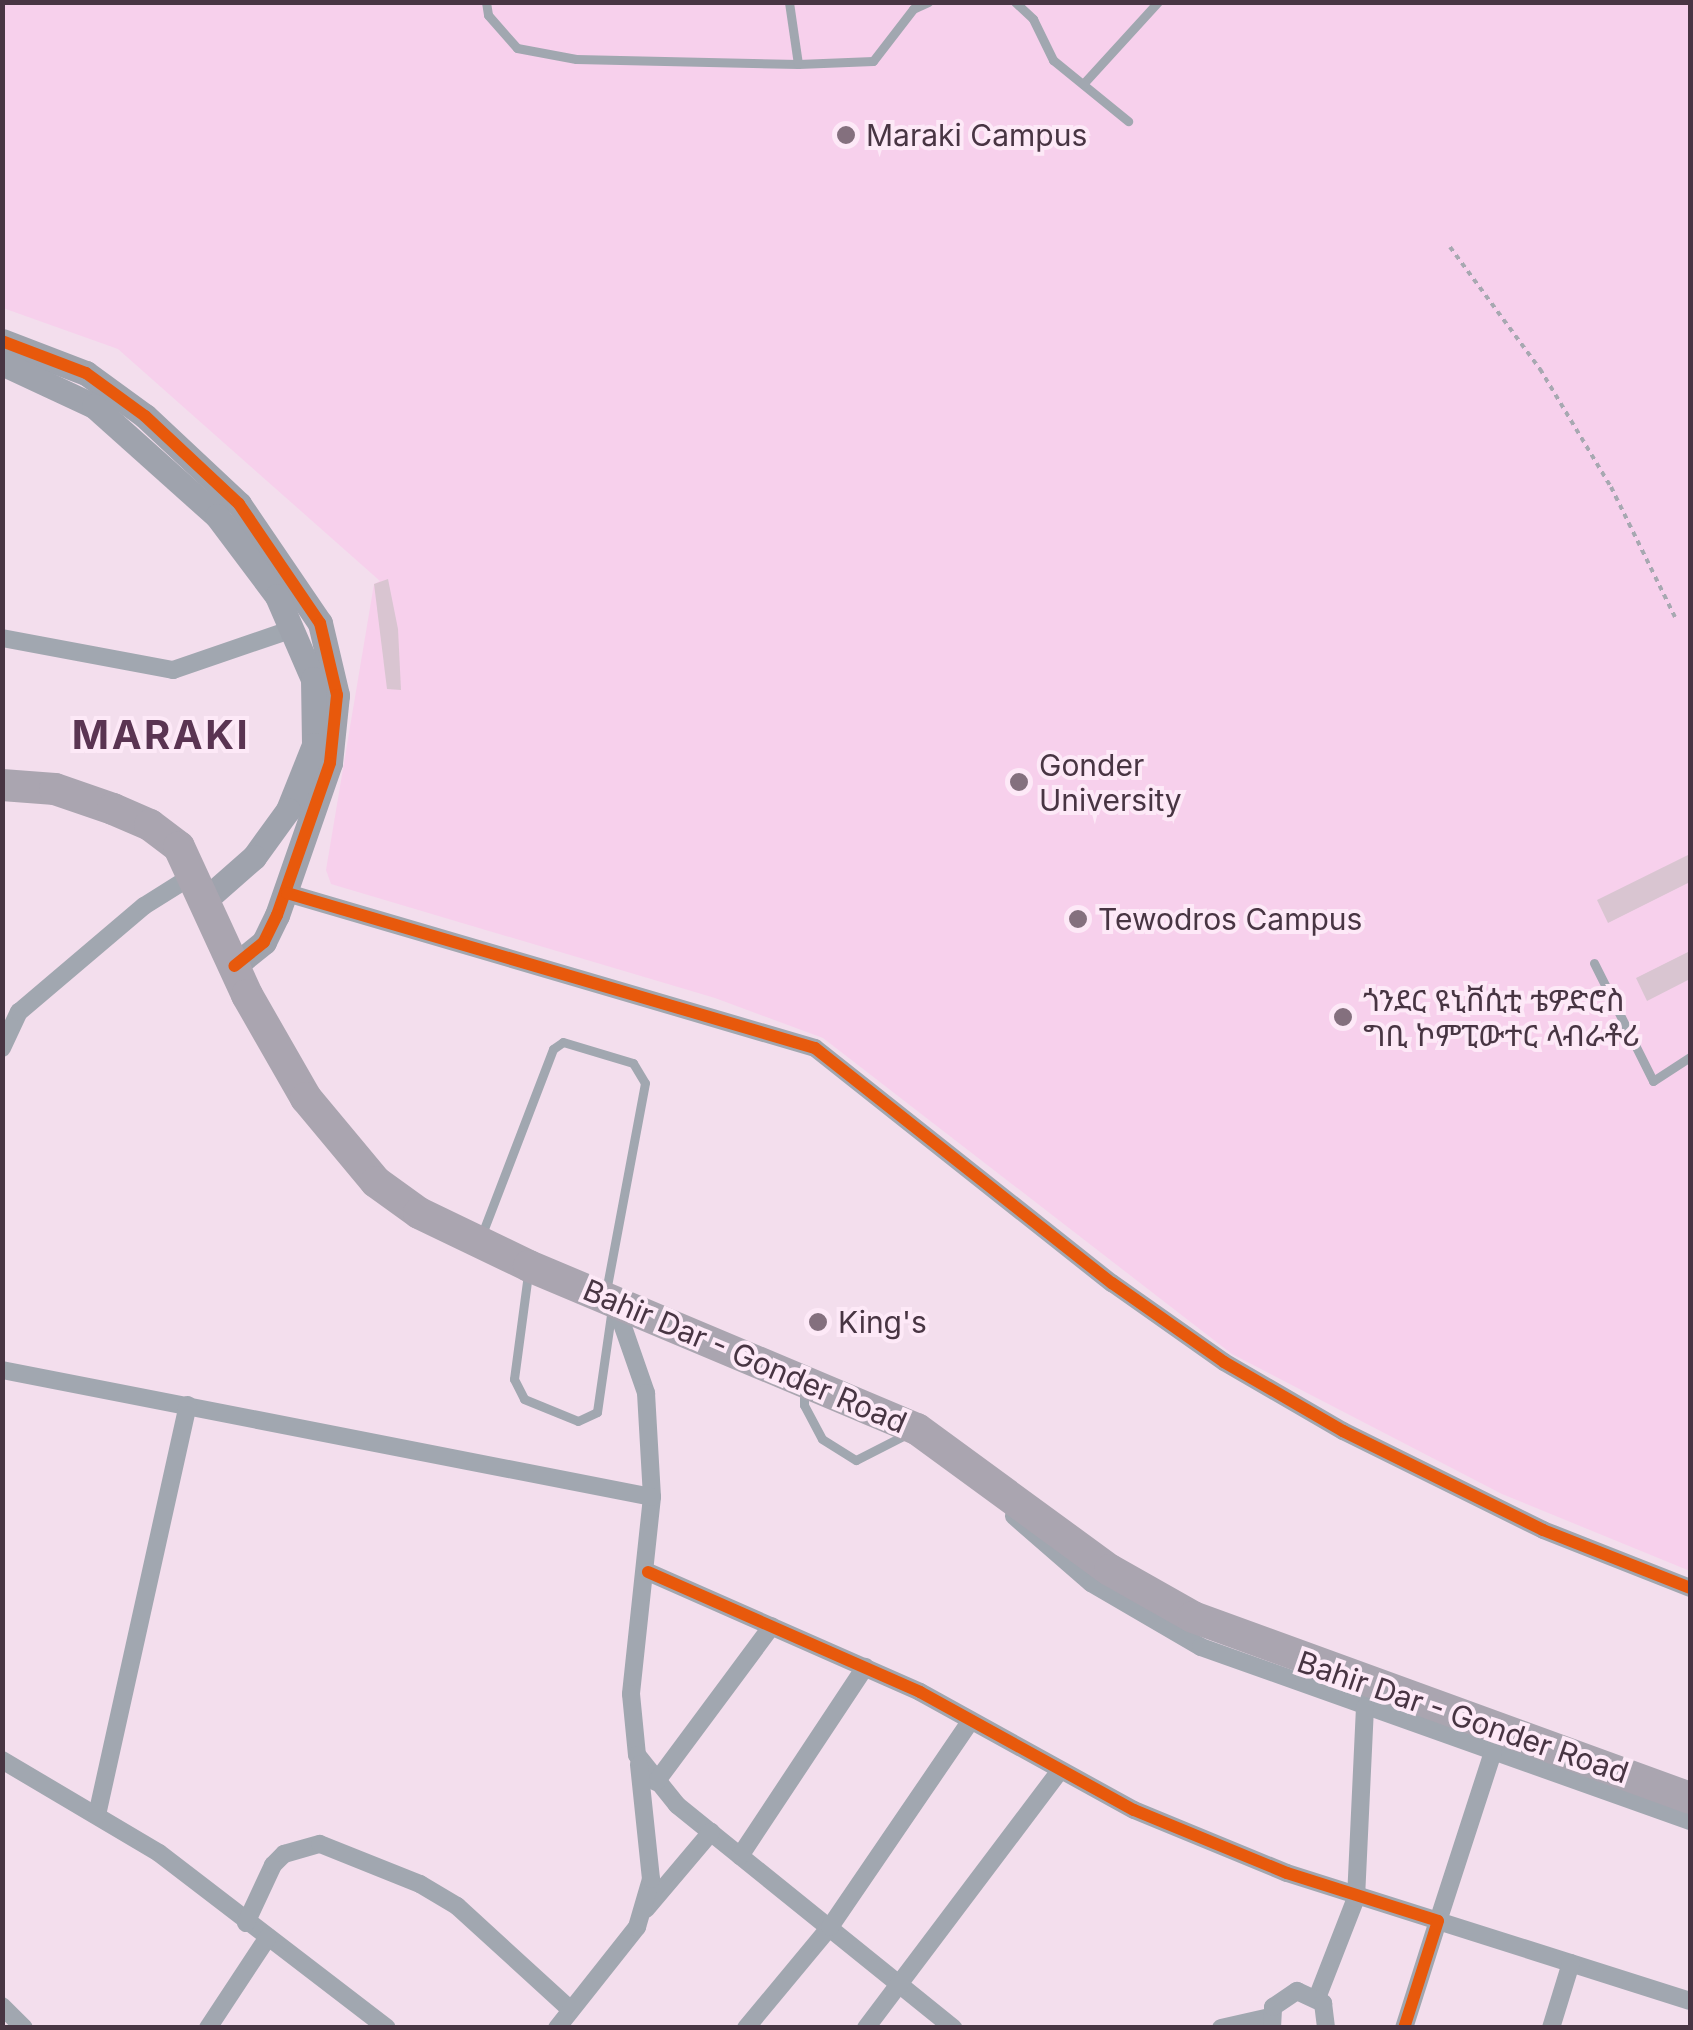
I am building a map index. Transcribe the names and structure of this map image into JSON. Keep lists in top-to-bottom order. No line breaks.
{"streets":{"highway":["Bahir Dar - Gonder Road"]},"districts":["MARAKI"],"places":["Maraki Campus","Gonder University","Tewodros Campus","ጎንደር ዩኒቨሲቲ ቴዎድሮስ ግቢ ኮምፒውተር ላብራቶሪ","King's"]}
